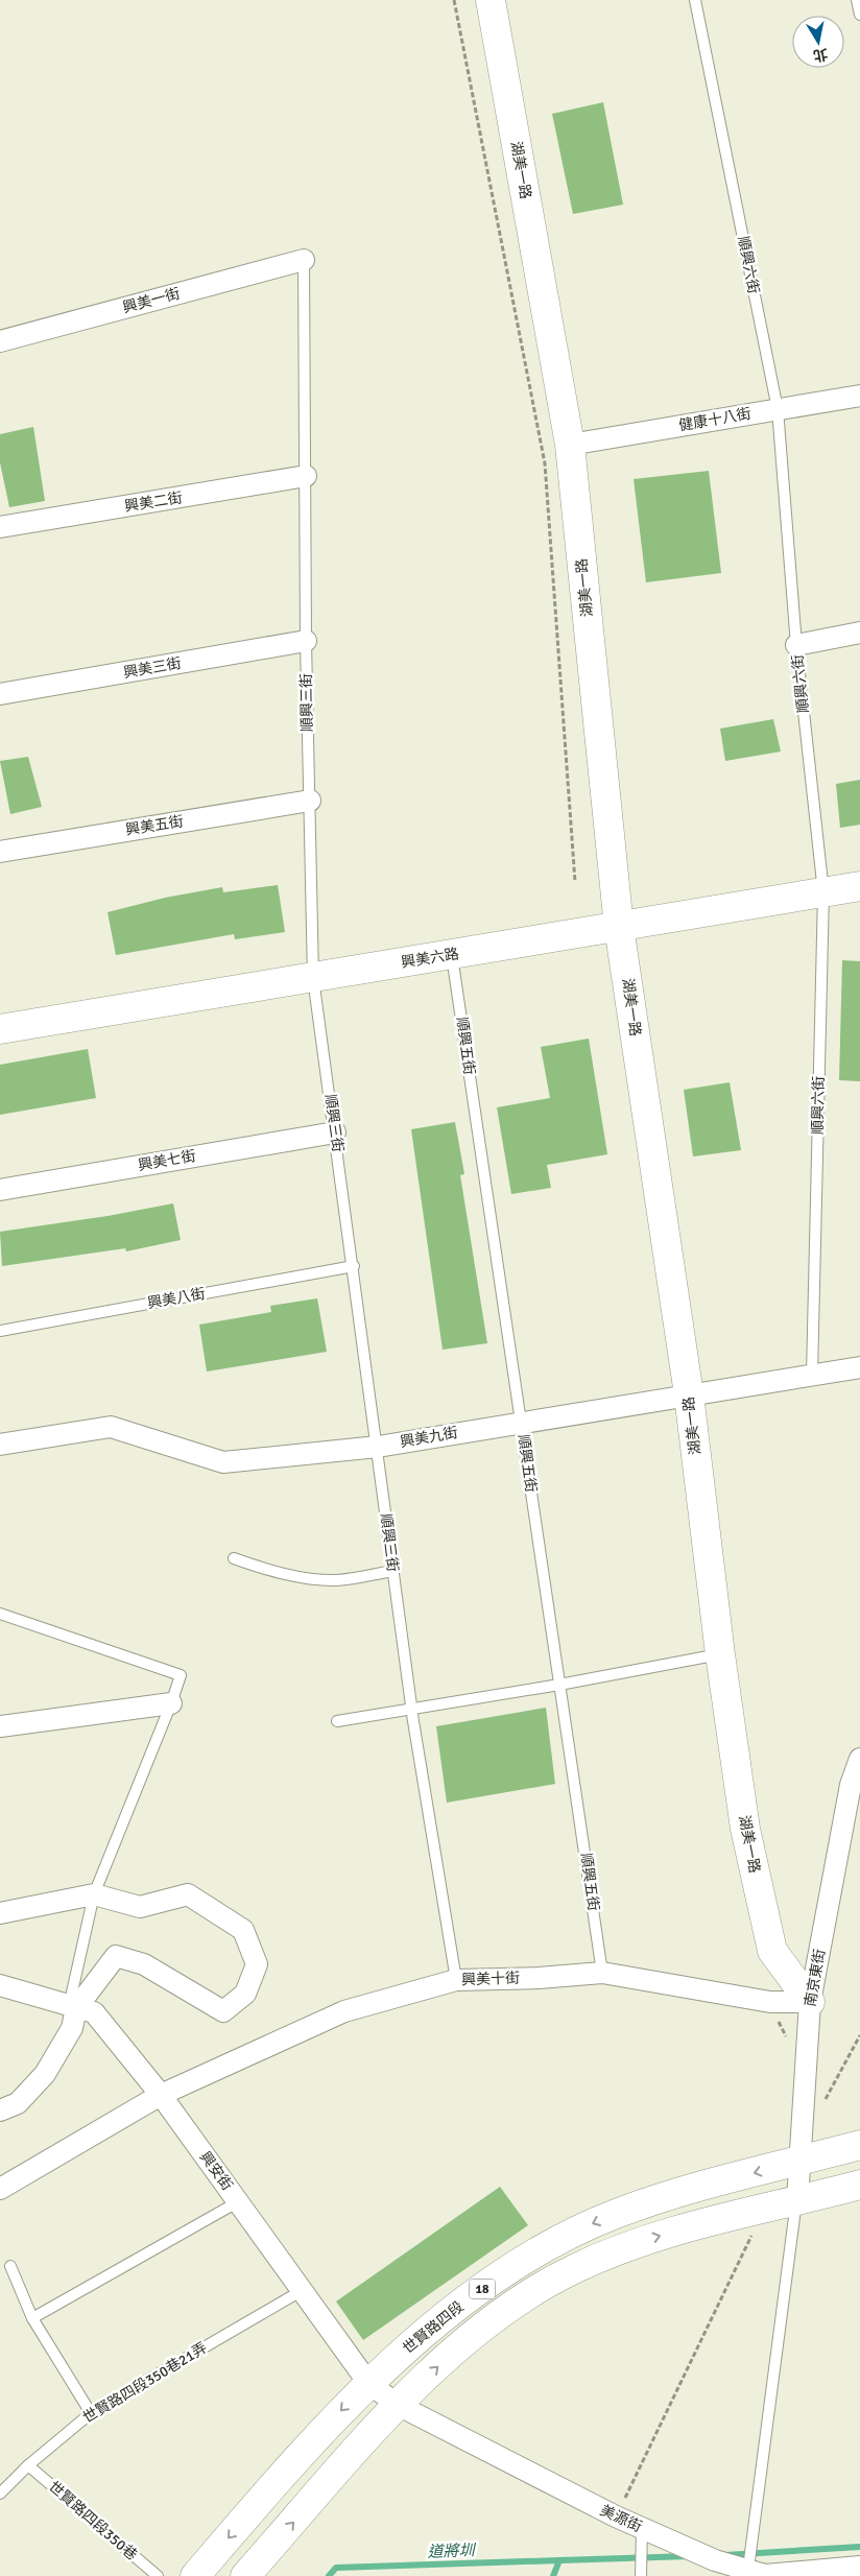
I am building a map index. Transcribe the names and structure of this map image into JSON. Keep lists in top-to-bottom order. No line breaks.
{"streets":{"street":["湖美一路","興美一街","健康十八街","興美二街","興美三街","興美五街","興美六路","興美七街","興美九街","南京東街","興美十街","興安街","18","世賢路四段","美源街"],"lane":["順興六街","順興三街","順興五街","興美八街","世賢路四段350巷21弄","世賢路四段350巷"]},"crossings":[["湖美一路","健康十八街"],["湖美一路","興美六路"],["湖美一路","興美九街"],["湖美一路","南京東街"],["湖美一路","興美十街"],["順興六街","健康十八街"],["順興六街","興美六路"],["順興六街","興美九街"],["興美一街","順興三街"],["興美二街","順興三街"],["興美三街","順興三街"],["順興三街","興美五街"],["順興三街","興美六路"],["順興三街","興美七街"],["順興三街","興美八街"],["順興三街","興美九街"],["順興三街","興美十街"],["興美六路","順興五街"],["順興五街","興美九街"],["順興五街","興美十街"],["南京東街","興美十街"],["南京東街","世賢路四段"],["興美十街","興安街"],["興安街","世賢路四段"],["興安街","世賢路四段350巷21弄"],["興安街","美源街"],["世賢路四段","美源街"],["世賢路四段350巷21弄","世賢路四段350巷"]],"water":["道將圳"],"north":"bottom"}
